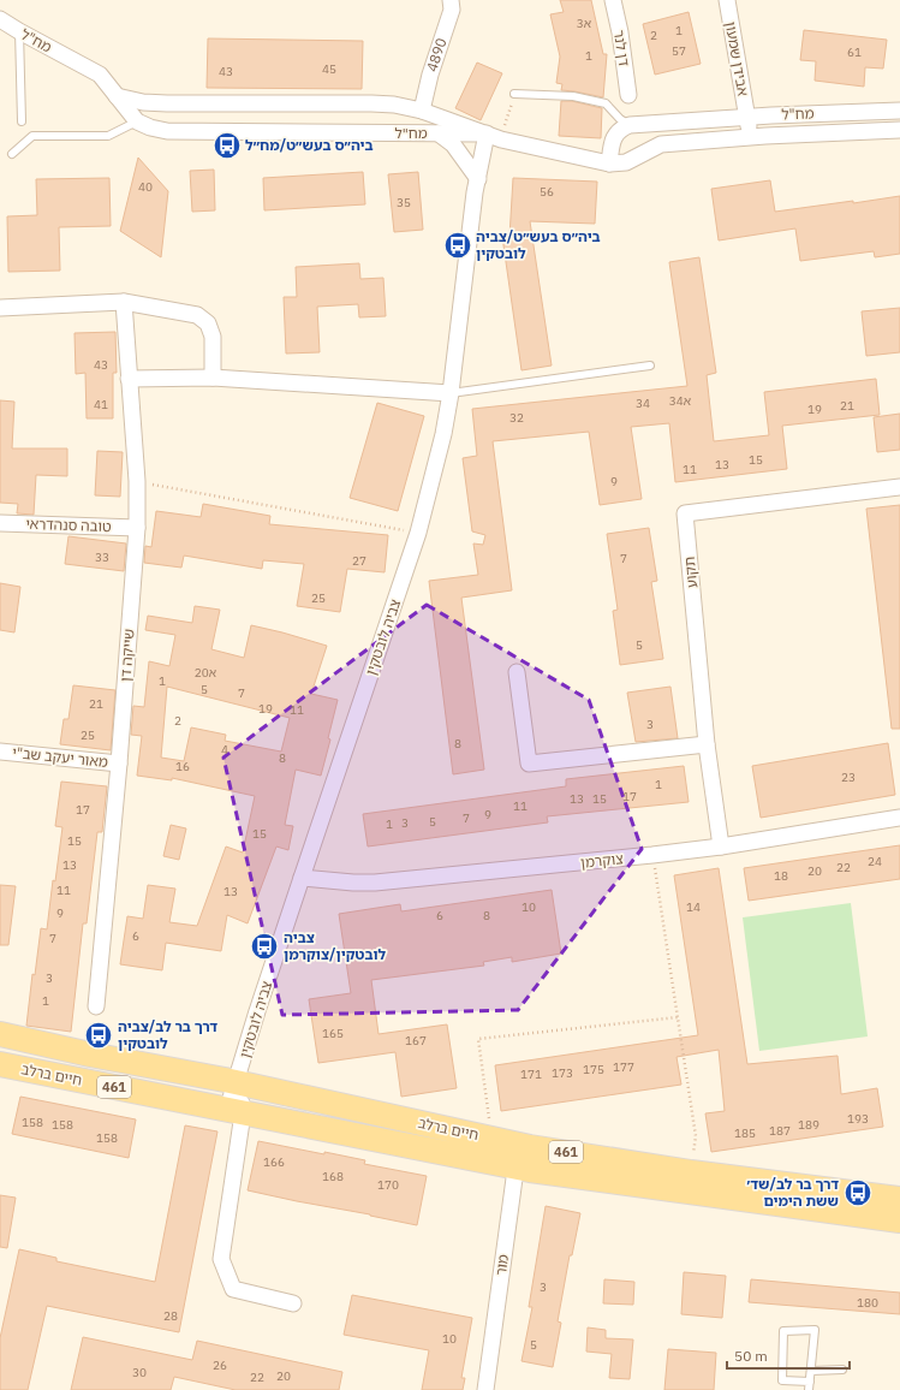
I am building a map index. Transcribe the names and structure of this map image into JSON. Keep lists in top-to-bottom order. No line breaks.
{"streets":{"main road":["חיים ברלב","461"],"street":["מח\"ל","דן לנר","4890","אבידן שמעון","טובה סנהדראי","תקוע","צביה לובטקין","שייקה דן","מאור יעקב שב\"י","צוקרמן","מור"]},"crossings":[["מח\"ל","4890"],["מח\"ל","אבידן שמעון"],["מח\"ל","צביה לובטקין"],["טובה סנהדראי","שייקה דן"],["תקוע","צוקרמן"],["צביה לובטקין","צוקרמן"],["צביה לובטקין","חיים ברלב"],["שייקה דן","מאור יעקב שב\"י"],["חיים ברלב","מור"]],"places":{"bus stop":["ביה״ס בעש״ט/מח״ל","ביה״ס בעש״ט/צביה לובטקין","צביה לובטקין/צוקרמן","דרך בר לב/צביה לובטקין","דרך בר לב/שד׳ ששת הימים"]},"house_numbers":["3א","1","2","57","61","1","45","43","40","56","35","43","34א","34","41","21","19","32","15","13","11","9","33","7","27","25","5","20א","1","5","7","21","19","11","2","3","25","8","4","8","16","23","1","17","13","15","11","17","9","7","5","3","1","15","15","24","13","22","20","18","11","13","10","14","9","6","8","6","7","3","1","165","167","177","175","173","171","193","158","158","189","187","185","158","166","168","170","3","180","28","10","5","26","30","20","22"],"scale_bar":"50 m"}
